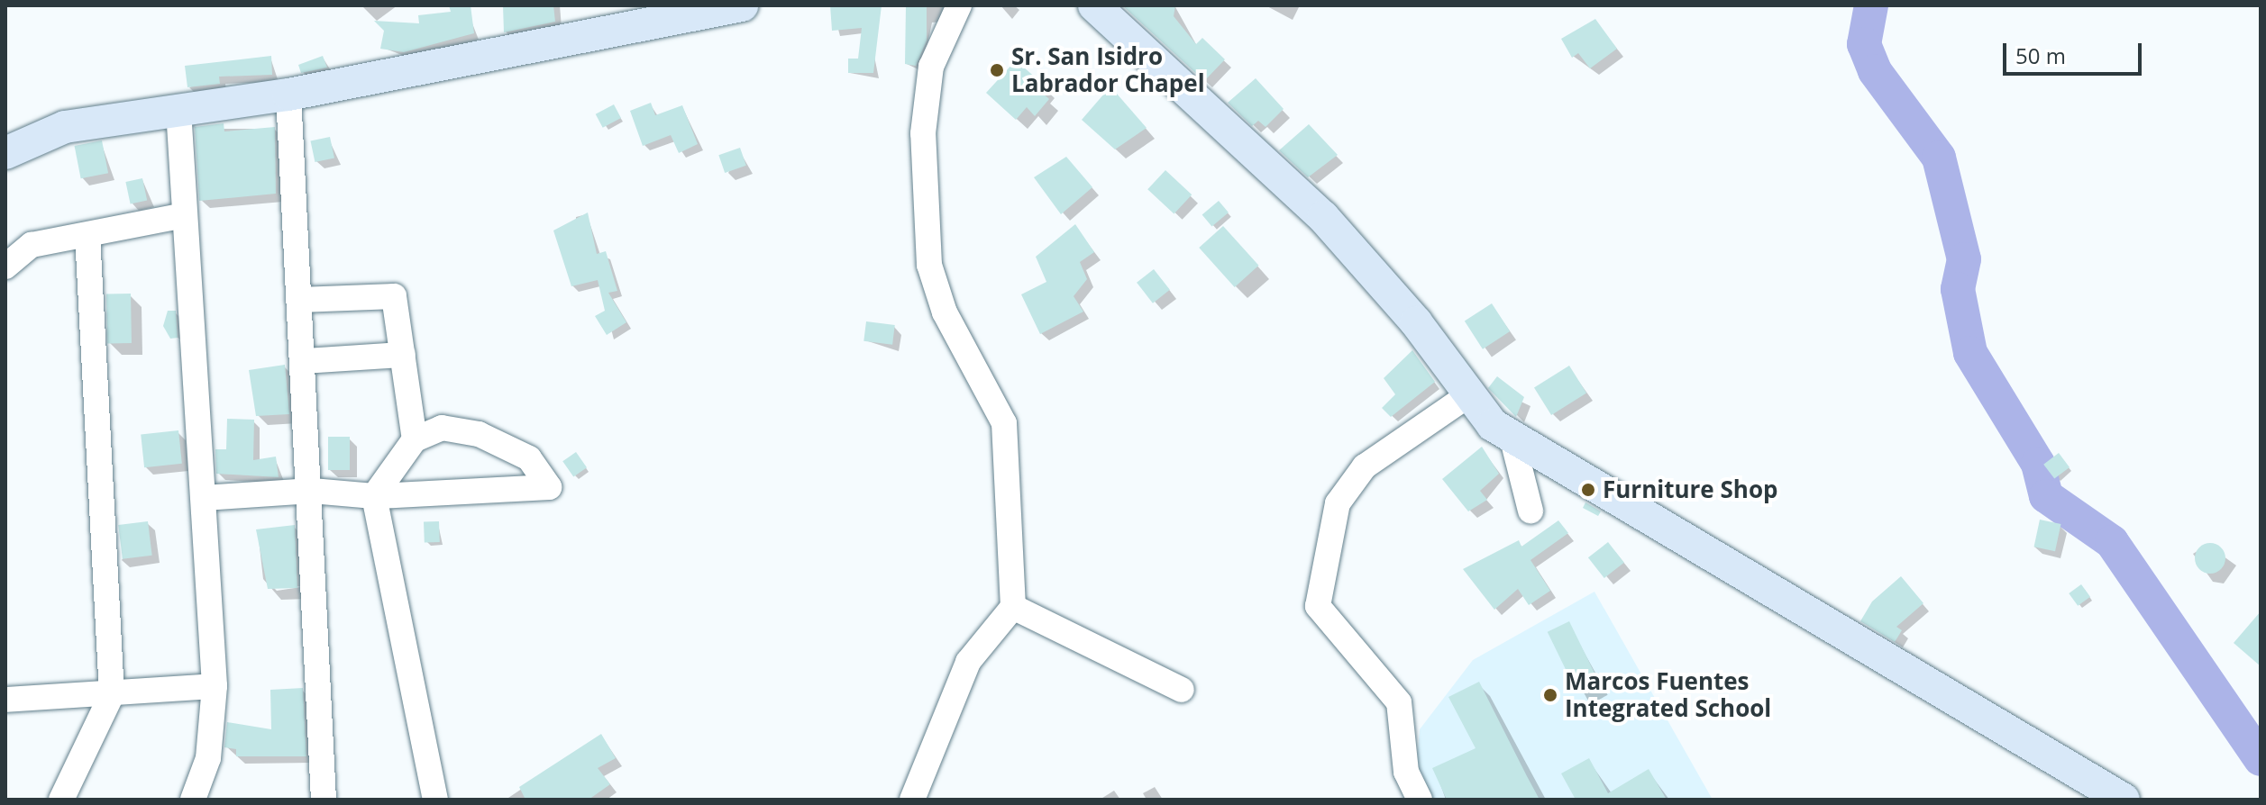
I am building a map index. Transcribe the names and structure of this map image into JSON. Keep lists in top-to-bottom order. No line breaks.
{"places":["Sr. San Isidro Labrador Chapel","Furniture Shop","Marcos Fuentes Integrated School"],"scale_bar":"50 m"}
